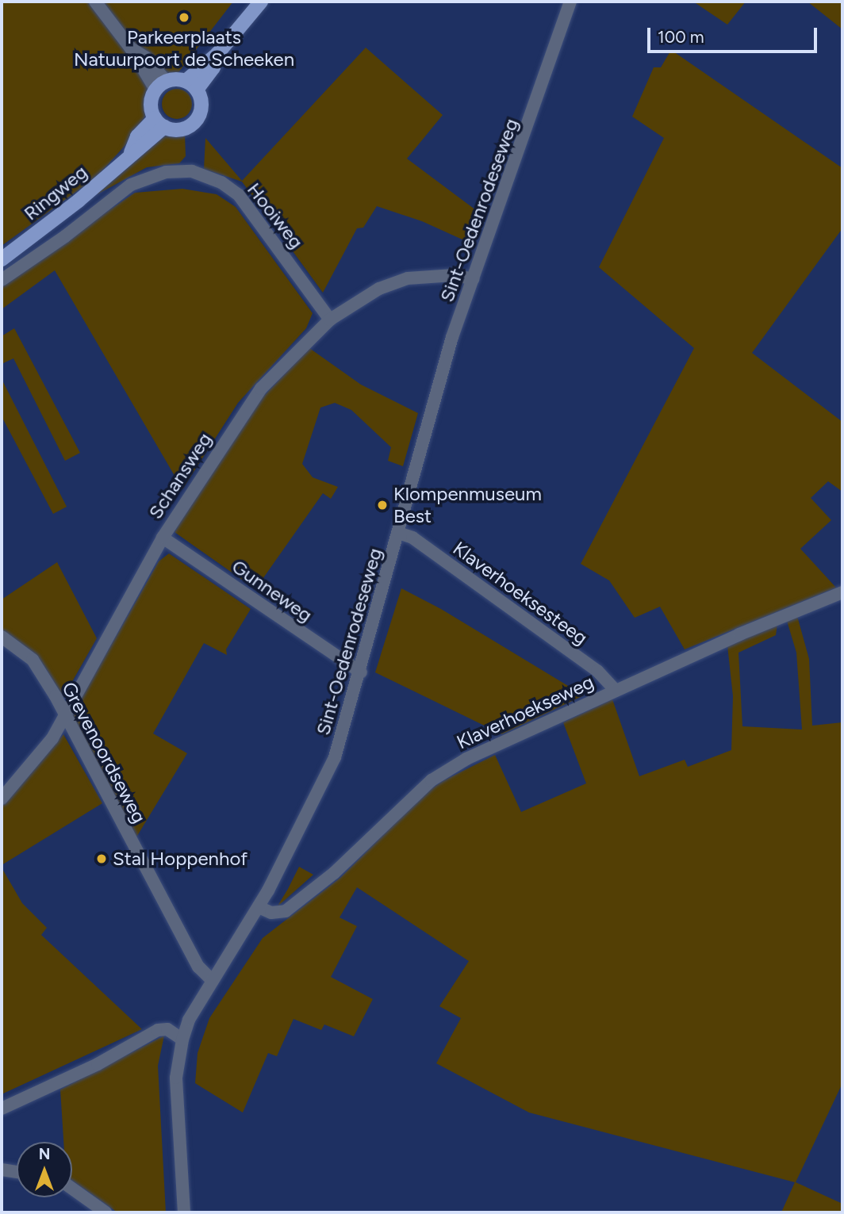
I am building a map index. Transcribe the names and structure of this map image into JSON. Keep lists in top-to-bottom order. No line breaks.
{"streets":{"main road":["Ringweg"],"street":["Sint-Oedenrodeseweg","Hooiweg","Schansweg","Gunneweg","Klaverhoeksesteeg","Klaverhoekseweg","Grevenoordseweg"]},"crossings":[["Sint-Oedenrodeseweg","Schansweg"],["Sint-Oedenrodeseweg","Gunneweg"],["Sint-Oedenrodeseweg","Klaverhoeksesteeg"],["Sint-Oedenrodeseweg","Klaverhoekseweg"],["Sint-Oedenrodeseweg","Grevenoordseweg"],["Hooiweg","Schansweg"],["Schansweg","Gunneweg"],["Schansweg","Grevenoordseweg"],["Klaverhoeksesteeg","Klaverhoekseweg"]],"places":["Parkeerplaats Natuurpoort de Scheeken","Klompenmuseum Best","Stal Hoppenhof"],"scale_bar":"100 m","north":"top"}
